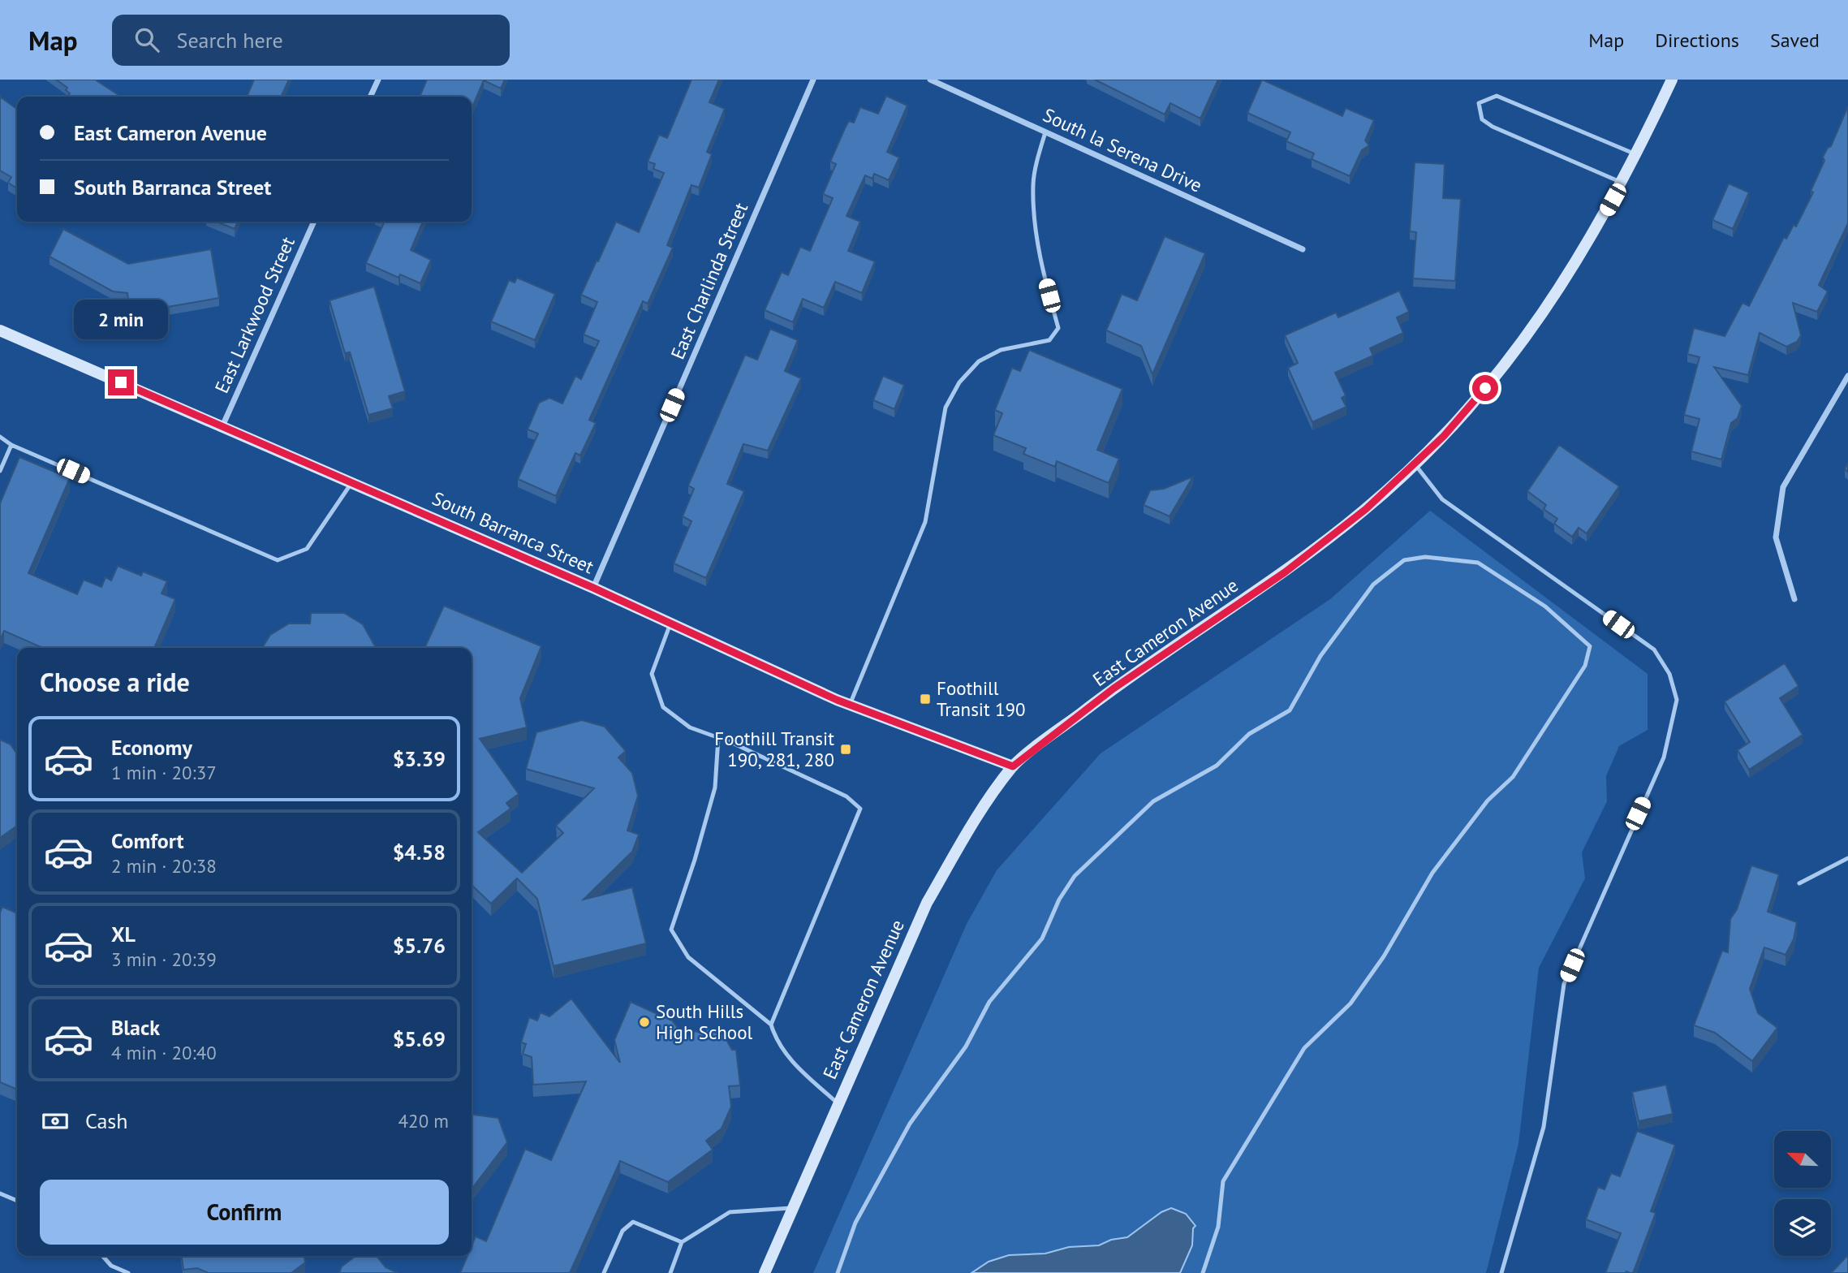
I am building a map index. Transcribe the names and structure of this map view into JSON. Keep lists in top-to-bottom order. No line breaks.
{"streets":{"main road":["South Barranca Street","East Cameron Avenue"],"street":["South la Serena Drive","East Charlinda Street","East Larkwood Street"]},"crossings":[["East Charlinda Street","South Barranca Street"],["East Larkwood Street","South Barranca Street"],["South Barranca Street","East Cameron Avenue"]],"places":{"transit":["Foothill Transit 190","Foothill Transit 190, 281, 280"],"other":["South Hills High School"]},"north":"top left","page":{"header":"Map","search":"Search here","nav":["Map","Directions","Saved"],"banner":["East Cameron Avenue","South Barranca Street"],"bubble":"2 min","heading":"Choose a ride","list":[{"name":"Economy","note":"1 min · 20:37","value":"$3.39"},{"name":"Comfort","note":"2 min · 20:38","value":"$4.58"},{"name":"XL","note":"3 min · 20:39","value":"$5.76"},{"name":"Black","note":"4 min · 20:40","value":"$5.69"}],"pay":["Cash","420 m"],"buttons":"Confirm"}}
